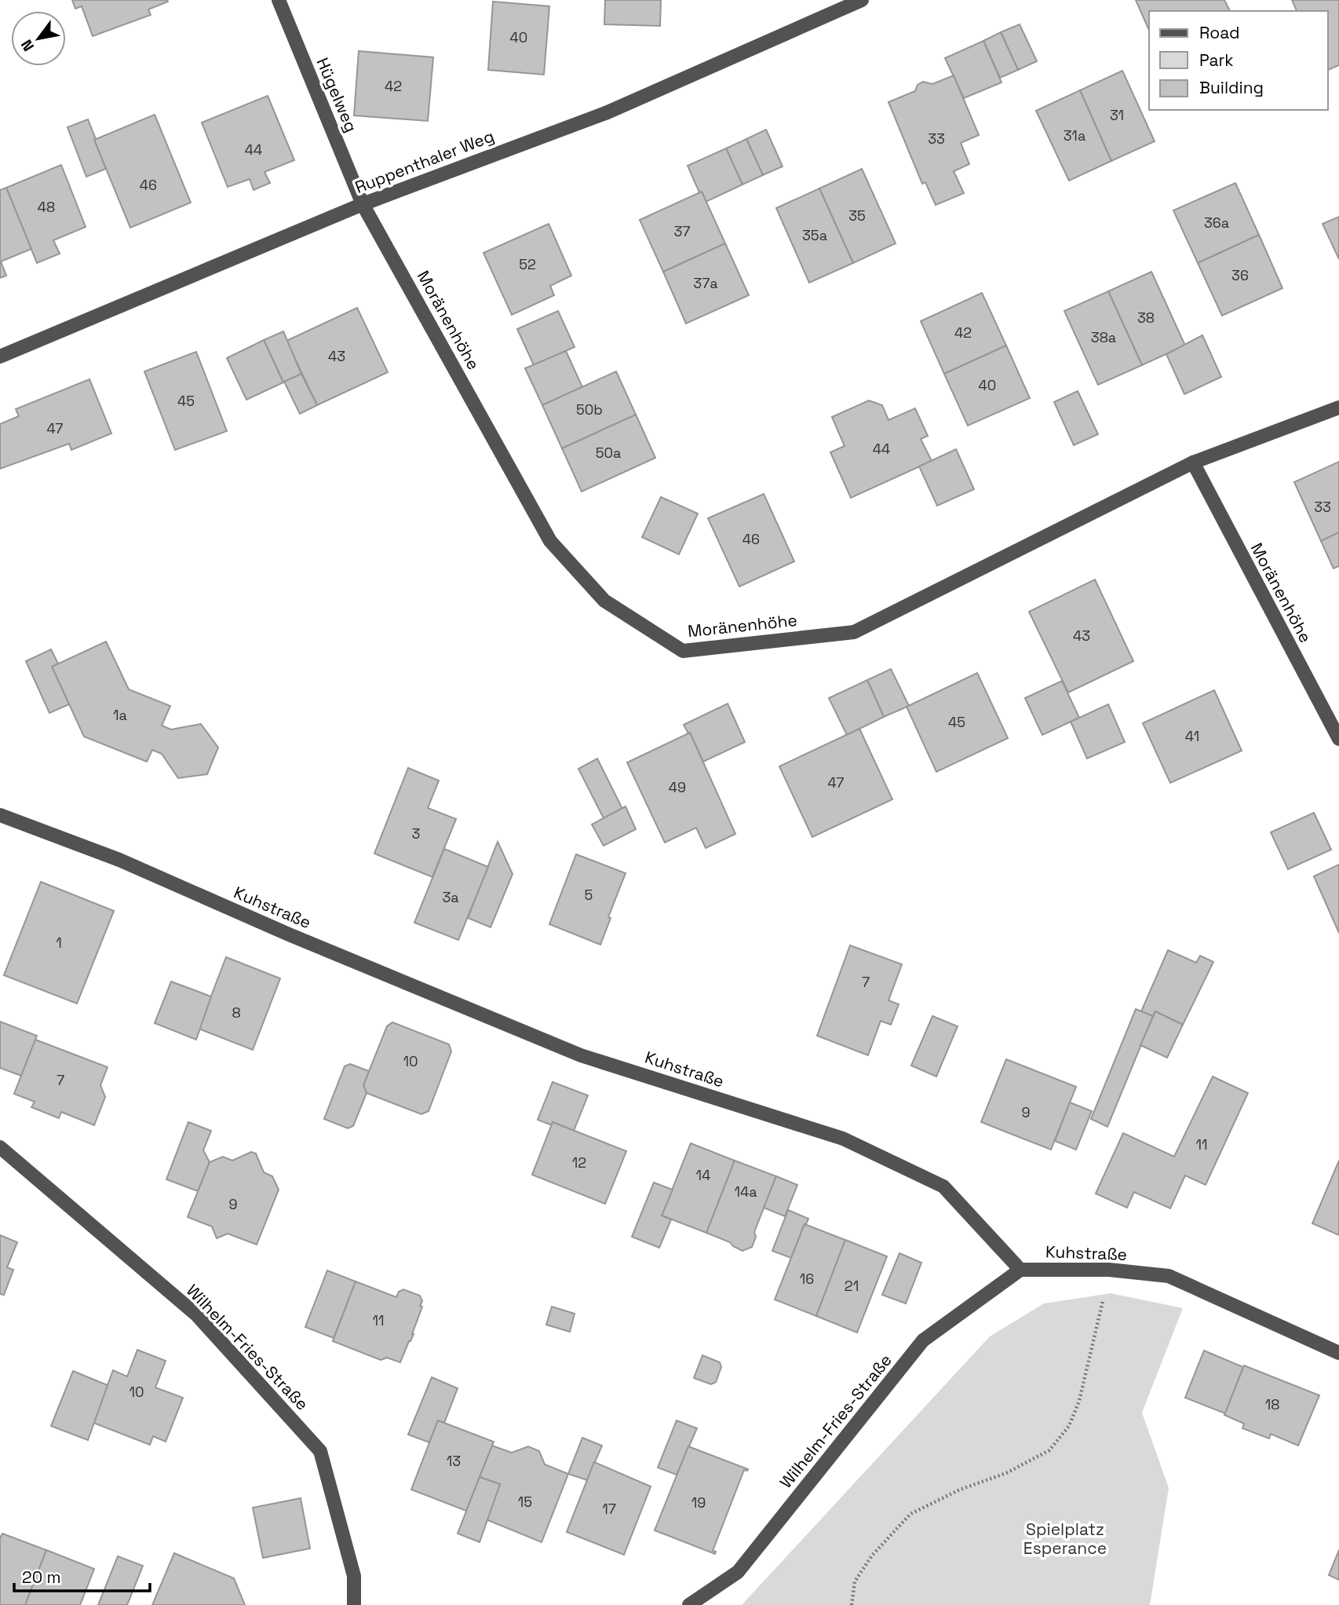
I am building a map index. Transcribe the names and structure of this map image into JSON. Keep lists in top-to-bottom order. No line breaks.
{"streets":{"street":["Hügelweg","Ruppenthaler Weg","Moränenhöhe","Kuhstraße","Wilhelm-Fries-Straße"]},"crossings":[["Hügelweg","Ruppenthaler Weg"],["Hügelweg","Moränenhöhe"],["Ruppenthaler Weg","Moränenhöhe"],["Kuhstraße","Wilhelm-Fries-Straße"]],"parks":["Spielplatz Esperance"],"house_numbers":["40","42","31","31a","33","44","46","48","35","36a","37","35a","52","36","37a","38","42","38a","43","40","45","50b","47","44","50a","33","46","43","1a","45","41","47","49","3","5","3a","1","7","8","10","7","9","11","12","14","14a","9","16","21","11","10","18","13","15","19","17"],"legend":["Road","Park","Building"],"scale_bar":"20 m","north":"bottom left"}
